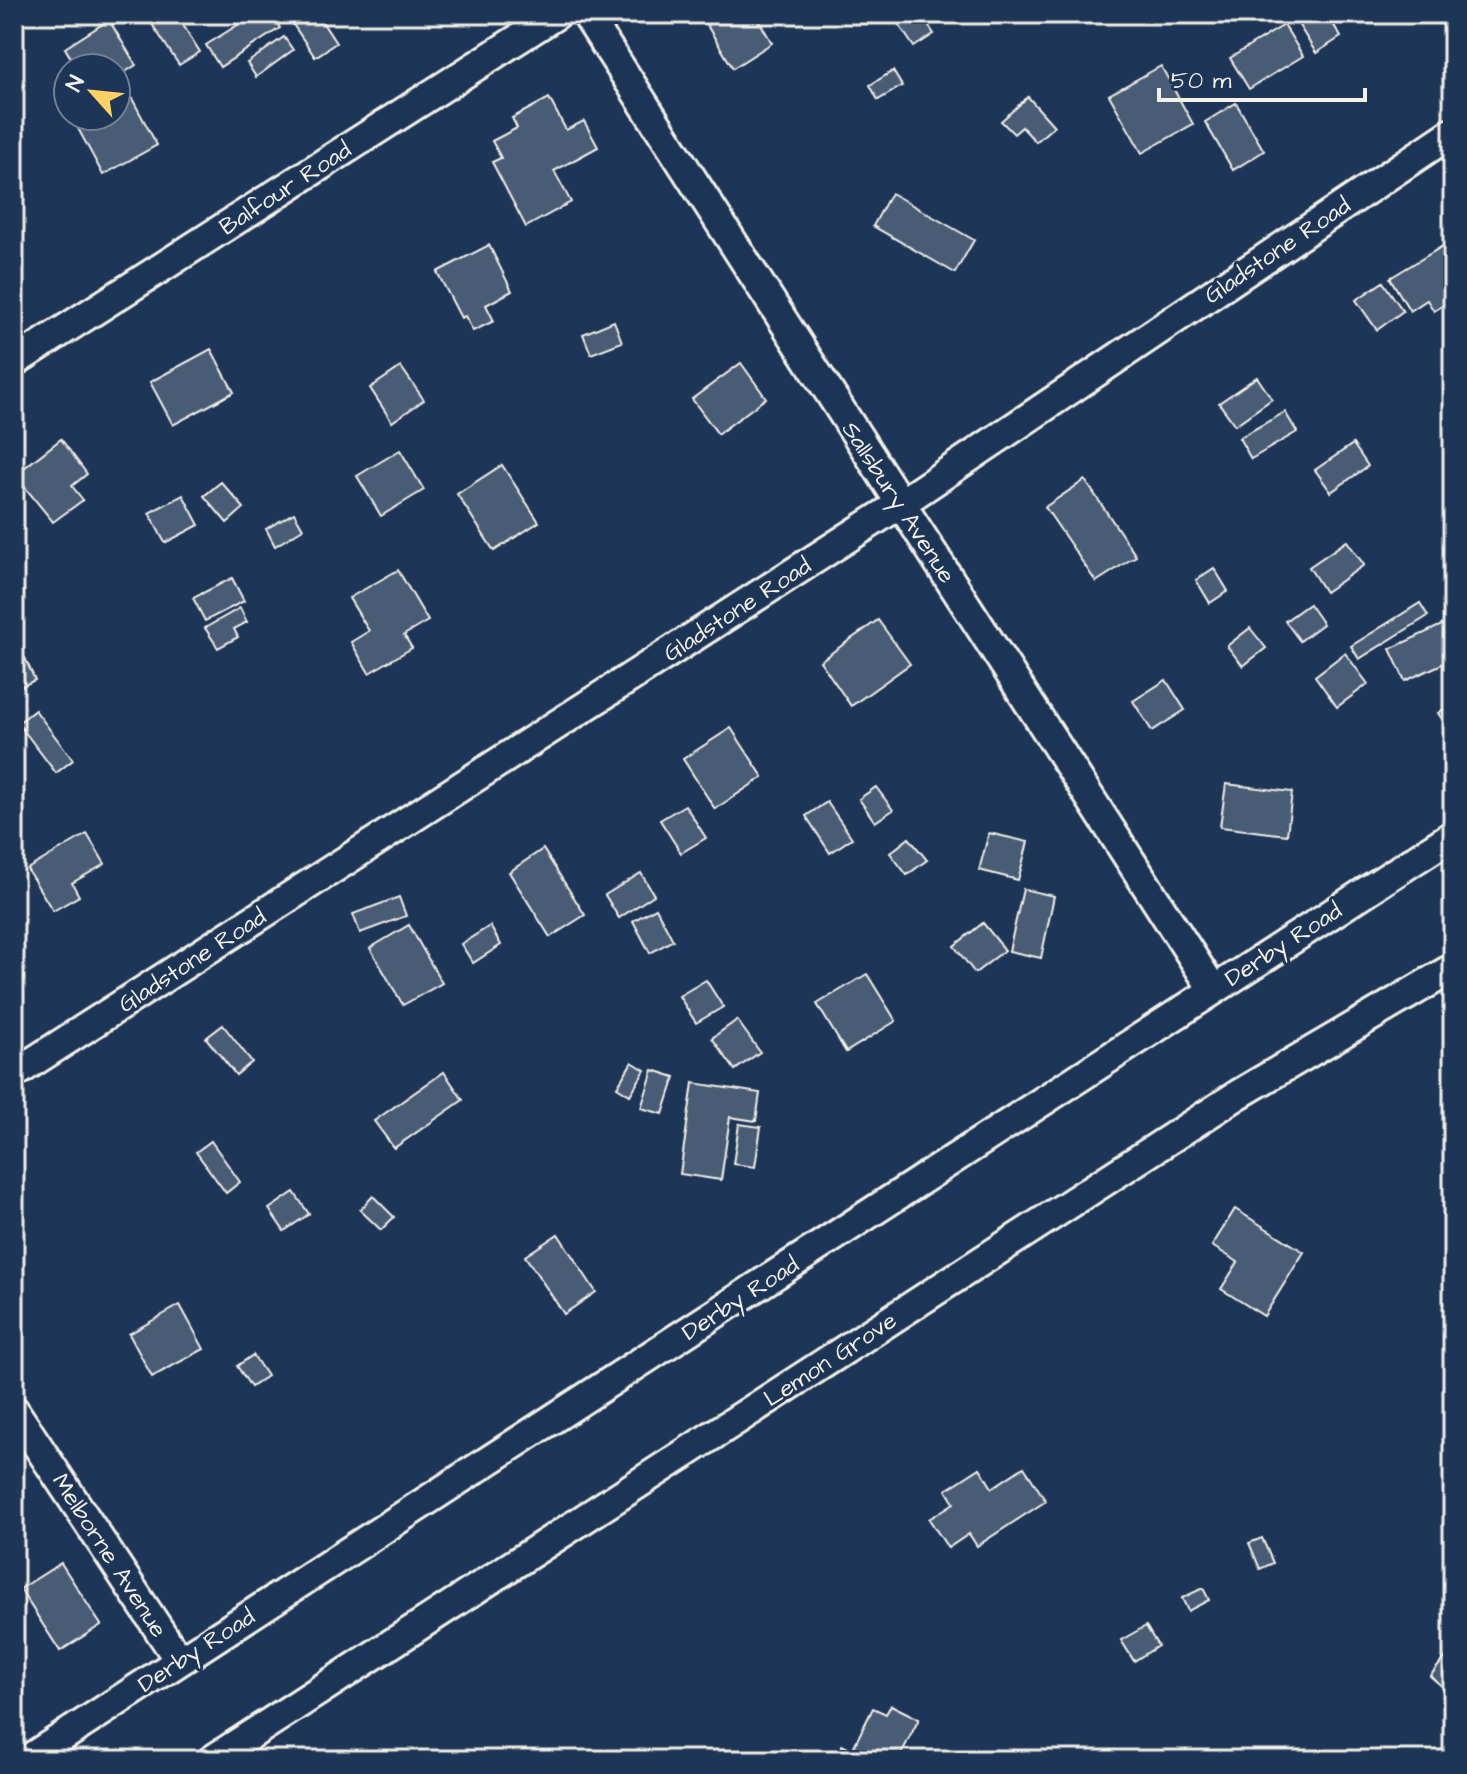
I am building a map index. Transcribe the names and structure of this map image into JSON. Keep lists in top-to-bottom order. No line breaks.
{"streets":{"street":["Balfour Road","Gladstone Road","Sallsbury Avenue","Derby Road","Lemon Grove","Melborne Avenue"]},"crossings":[["Gladstone Road","Sallsbury Avenue"],["Sallsbury Avenue","Derby Road"],["Derby Road","Melborne Avenue"]],"scale_bar":"50 m","north":"top left"}
